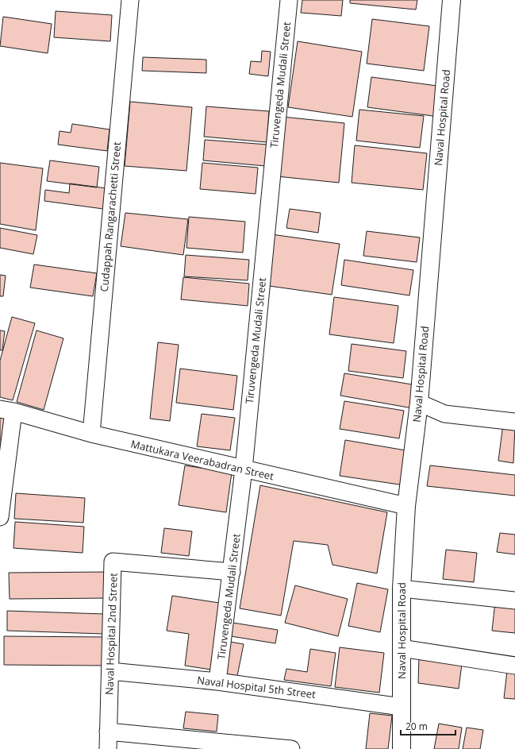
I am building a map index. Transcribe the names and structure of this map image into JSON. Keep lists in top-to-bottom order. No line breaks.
{"streets":{"street":["Tiruvengeda Mudali Street","Naval Hospital Road","Cudappah Rangarachetti Street","Mattukara Veerabadran Street","Naval Hospital 2nd Street","Naval Hospital 5th Street"]},"crossings":[["Tiruvengeda Mudali Street","Mattukara Veerabadran Street"],["Tiruvengeda Mudali Street","Naval Hospital 2nd Street"],["Tiruvengeda Mudali Street","Naval Hospital 5th Street"],["Naval Hospital Road","Mattukara Veerabadran Street"],["Naval Hospital Road","Naval Hospital 5th Street"],["Cudappah Rangarachetti Street","Mattukara Veerabadran Street"],["Naval Hospital 2nd Street","Naval Hospital 5th Street"]],"scale_bar":"20 m"}
